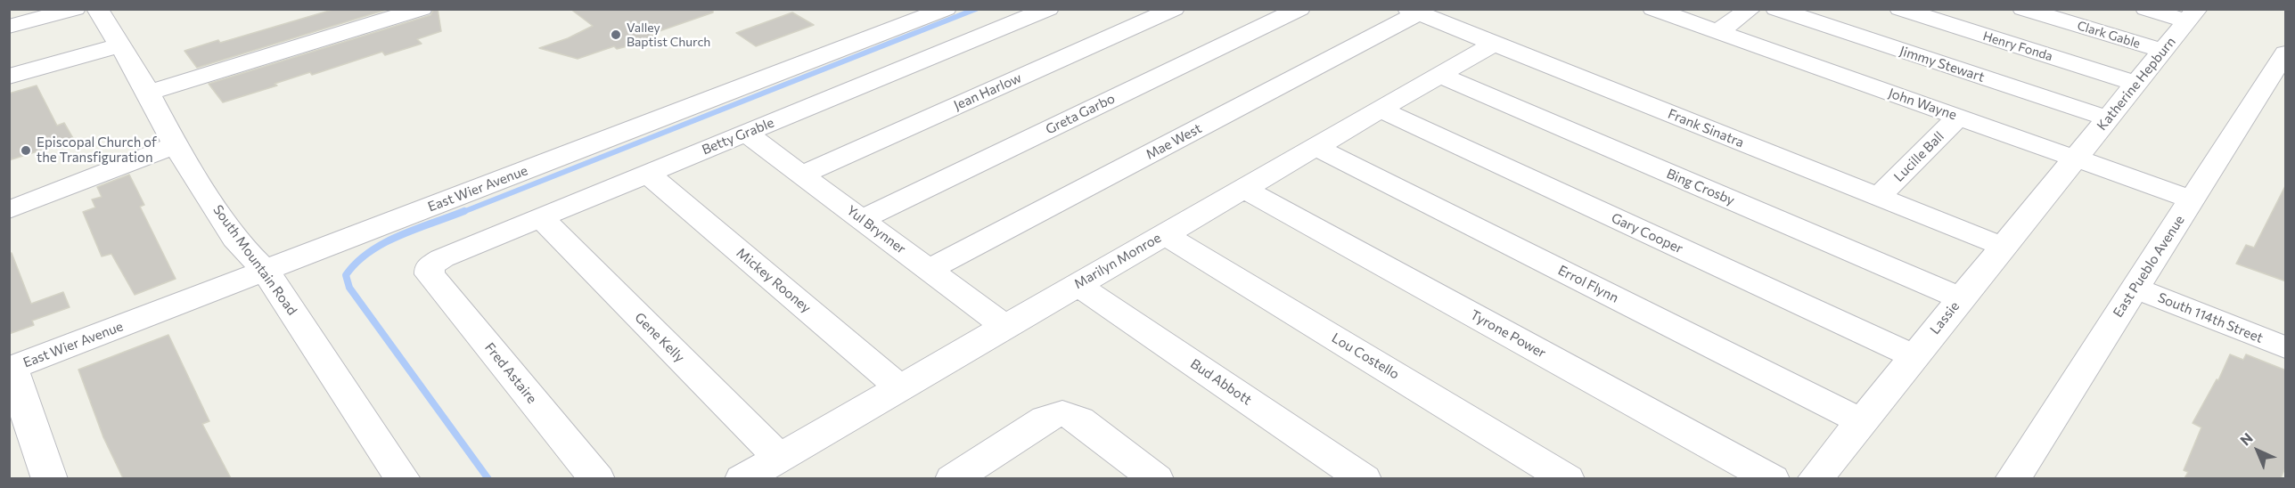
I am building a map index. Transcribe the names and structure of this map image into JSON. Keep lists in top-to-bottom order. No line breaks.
{"streets":{"street":["Clark Gable","Henry Fonda","Jimmy Stewart","Katherine Hepburn","Jean Harlow","John Wayne","Greta Garbo","Frank Sinatra","Betty Grable","Mae West","Lucille Ball","Bing Crosby","East Wier Avenue","Yul Brynner","Gary Cooper","South Mountain Road","Marilyn Monroe","East Pueblo Avenue","Mickey Rooney","Errol Flynn","Lassie","South 114th Street","Tyrone Power","Gene Kelly","Lou Costello","Fred Astaire","Bud Abbott"]},"crossings":[["Clark Gable","Katherine Hepburn"],["Henry Fonda","Katherine Hepburn"],["Jimmy Stewart","Katherine Hepburn"],["Katherine Hepburn","John Wayne"],["Katherine Hepburn","Lassie"],["Jean Harlow","Yul Brynner"],["John Wayne","Lucille Ball"],["John Wayne","East Pueblo Avenue"],["John Wayne","Lassie"],["Greta Garbo","Yul Brynner"],["Frank Sinatra","Mae West"],["Frank Sinatra","Lucille Ball"],["Frank Sinatra","Marilyn Monroe"],["Frank Sinatra","Lassie"],["Betty Grable","Yul Brynner"],["Betty Grable","Mickey Rooney"],["Betty Grable","Gene Kelly"],["Betty Grable","Fred Astaire"],["Mae West","Yul Brynner"],["Bing Crosby","Marilyn Monroe"],["Bing Crosby","Lassie"],["East Wier Avenue","South Mountain Road"],["Yul Brynner","Marilyn Monroe"],["Gary Cooper","Marilyn Monroe"],["Gary Cooper","Lassie"],["Marilyn Monroe","Mickey Rooney"],["Marilyn Monroe","Errol Flynn"],["Marilyn Monroe","Tyrone Power"],["Marilyn Monroe","Gene Kelly"],["Marilyn Monroe","Lou Costello"],["Marilyn Monroe","Bud Abbott"],["East Pueblo Avenue","South 114th Street"],["Errol Flynn","Lassie"]],"places":["Valley Baptist Church","Episcopal Church of the Transfiguration"],"north":"top left"}
